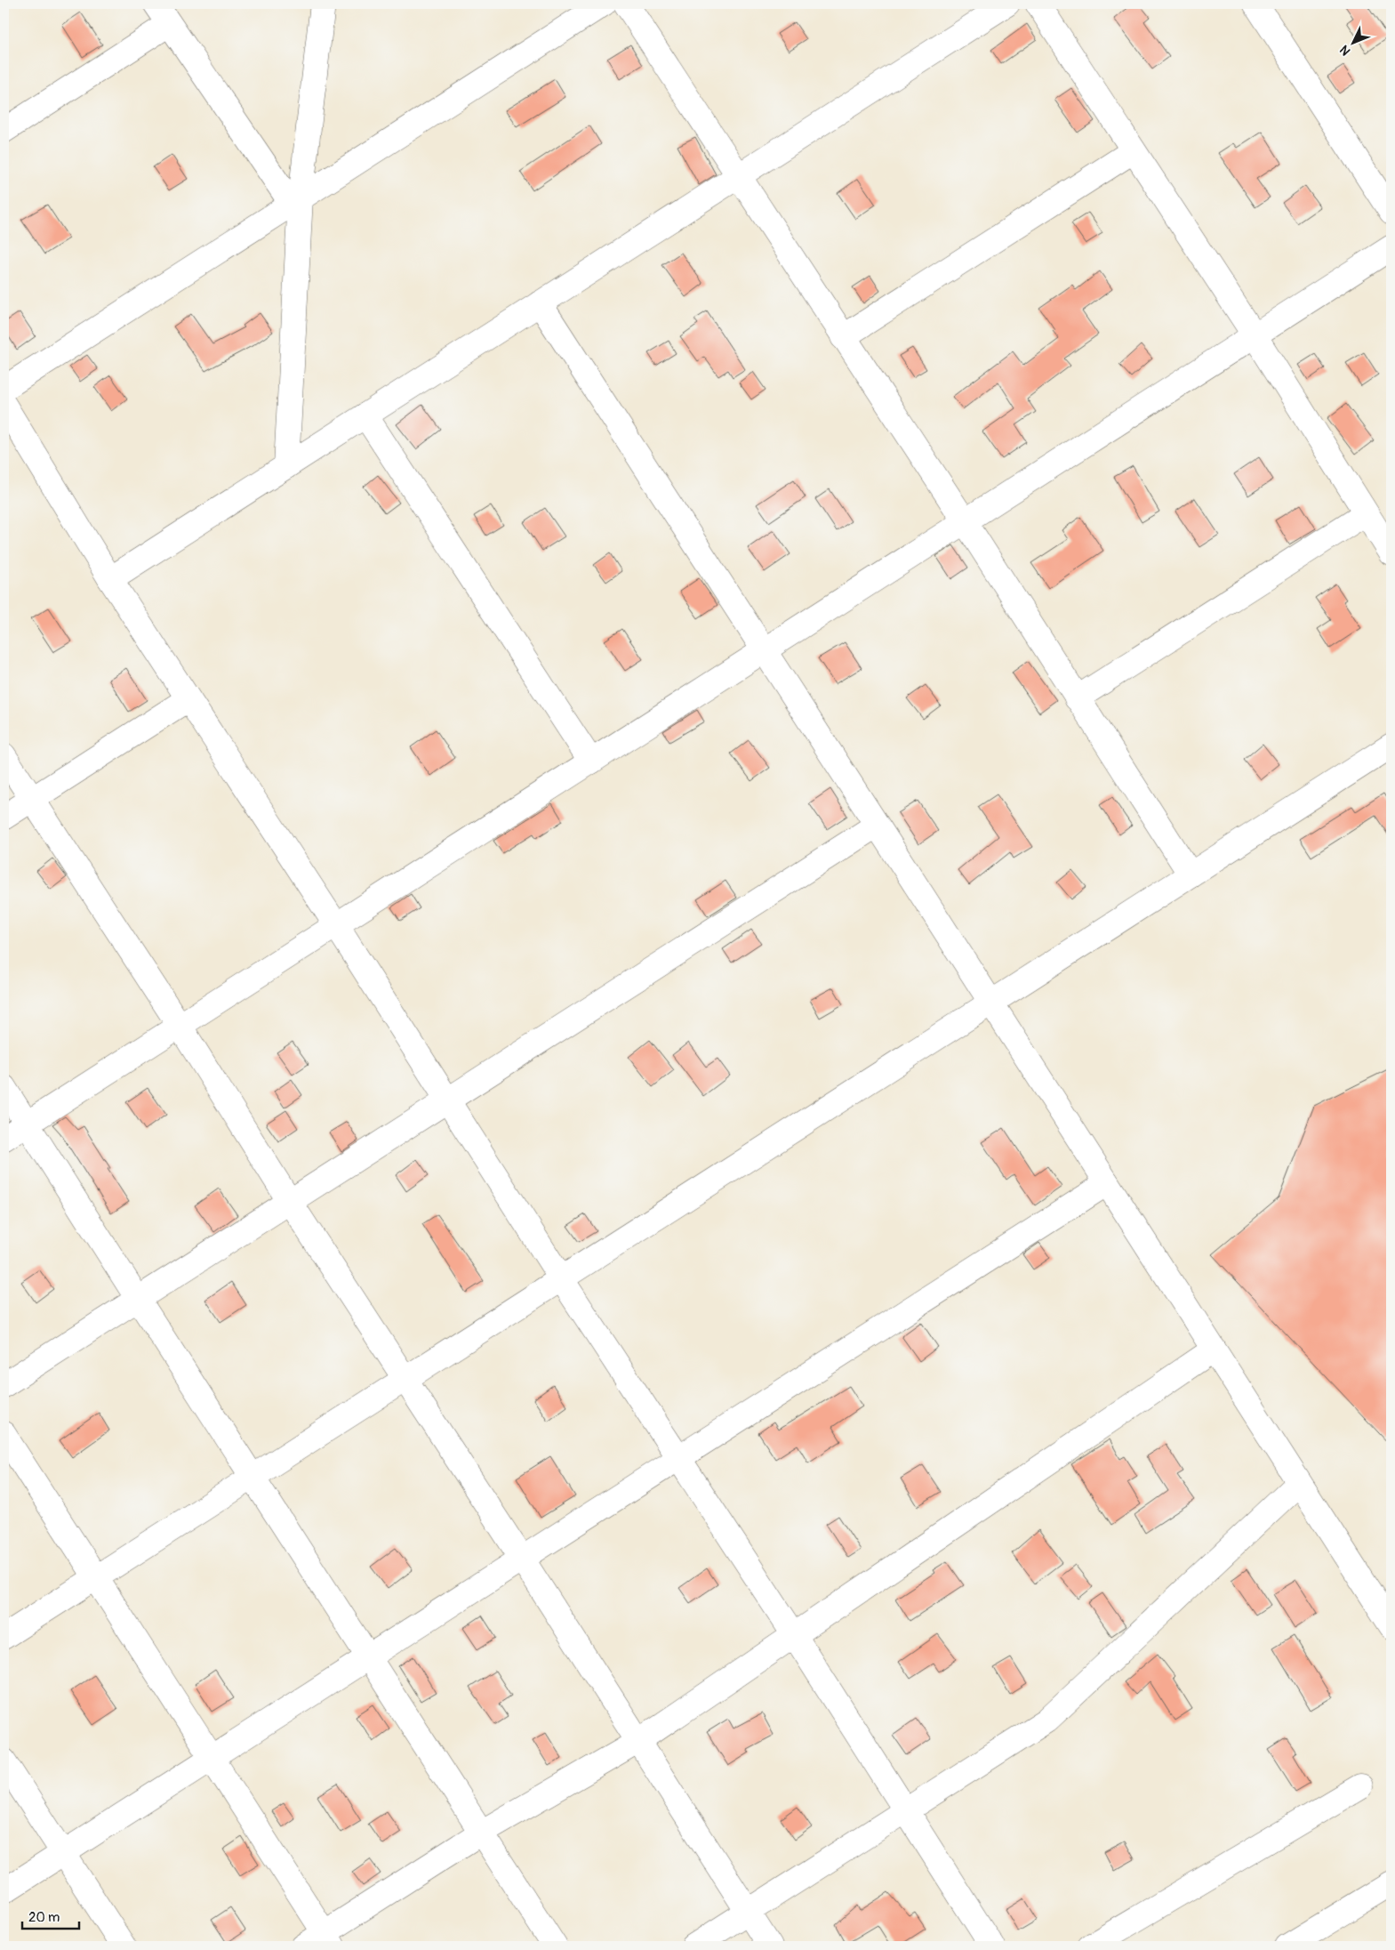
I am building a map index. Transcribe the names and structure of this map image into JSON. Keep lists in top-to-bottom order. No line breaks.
{"scale_bar":"20 m","north":"bottom left"}
